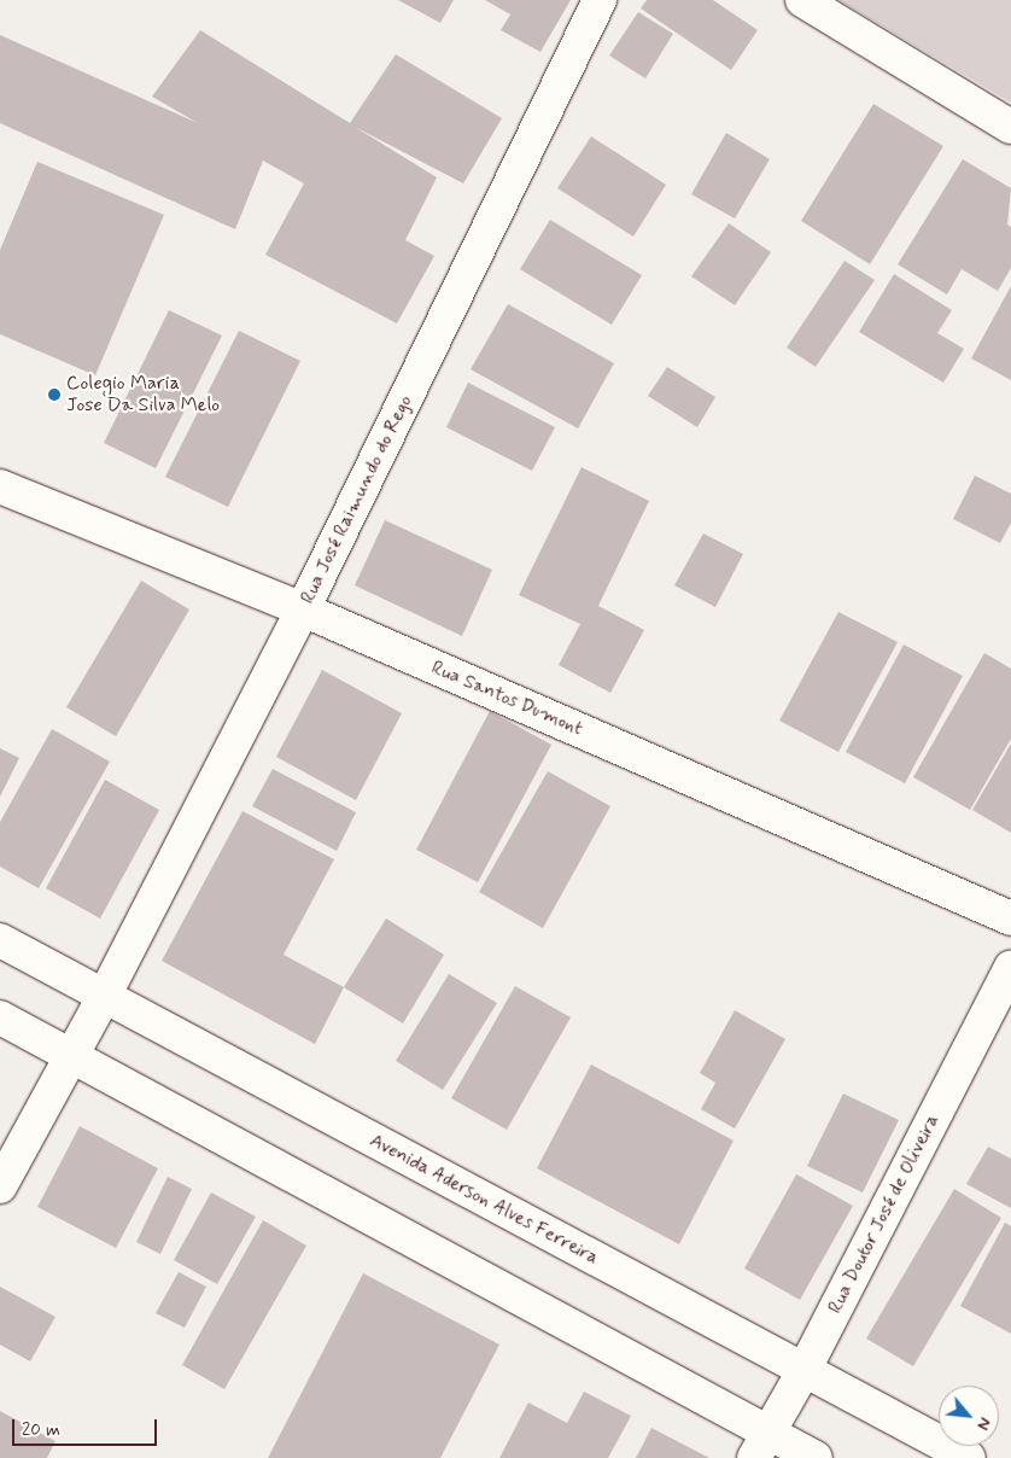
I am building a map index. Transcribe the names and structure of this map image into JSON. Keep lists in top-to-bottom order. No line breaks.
{"streets":{"street":["Rua José Raimundo do Rego","Rua Santos Dumont","Avenida Aderson Alves Ferreira","Rua Doutor José de Oliveira"]},"crossings":[["Rua José Raimundo do Rego","Rua Santos Dumont"],["Rua José Raimundo do Rego","Avenida Aderson Alves Ferreira"],["Avenida Aderson Alves Ferreira","Rua Doutor José de Oliveira"]],"places":["Colegio Maria Jose Da Silva Melo"],"scale_bar":"20 m","north":"bottom right"}
